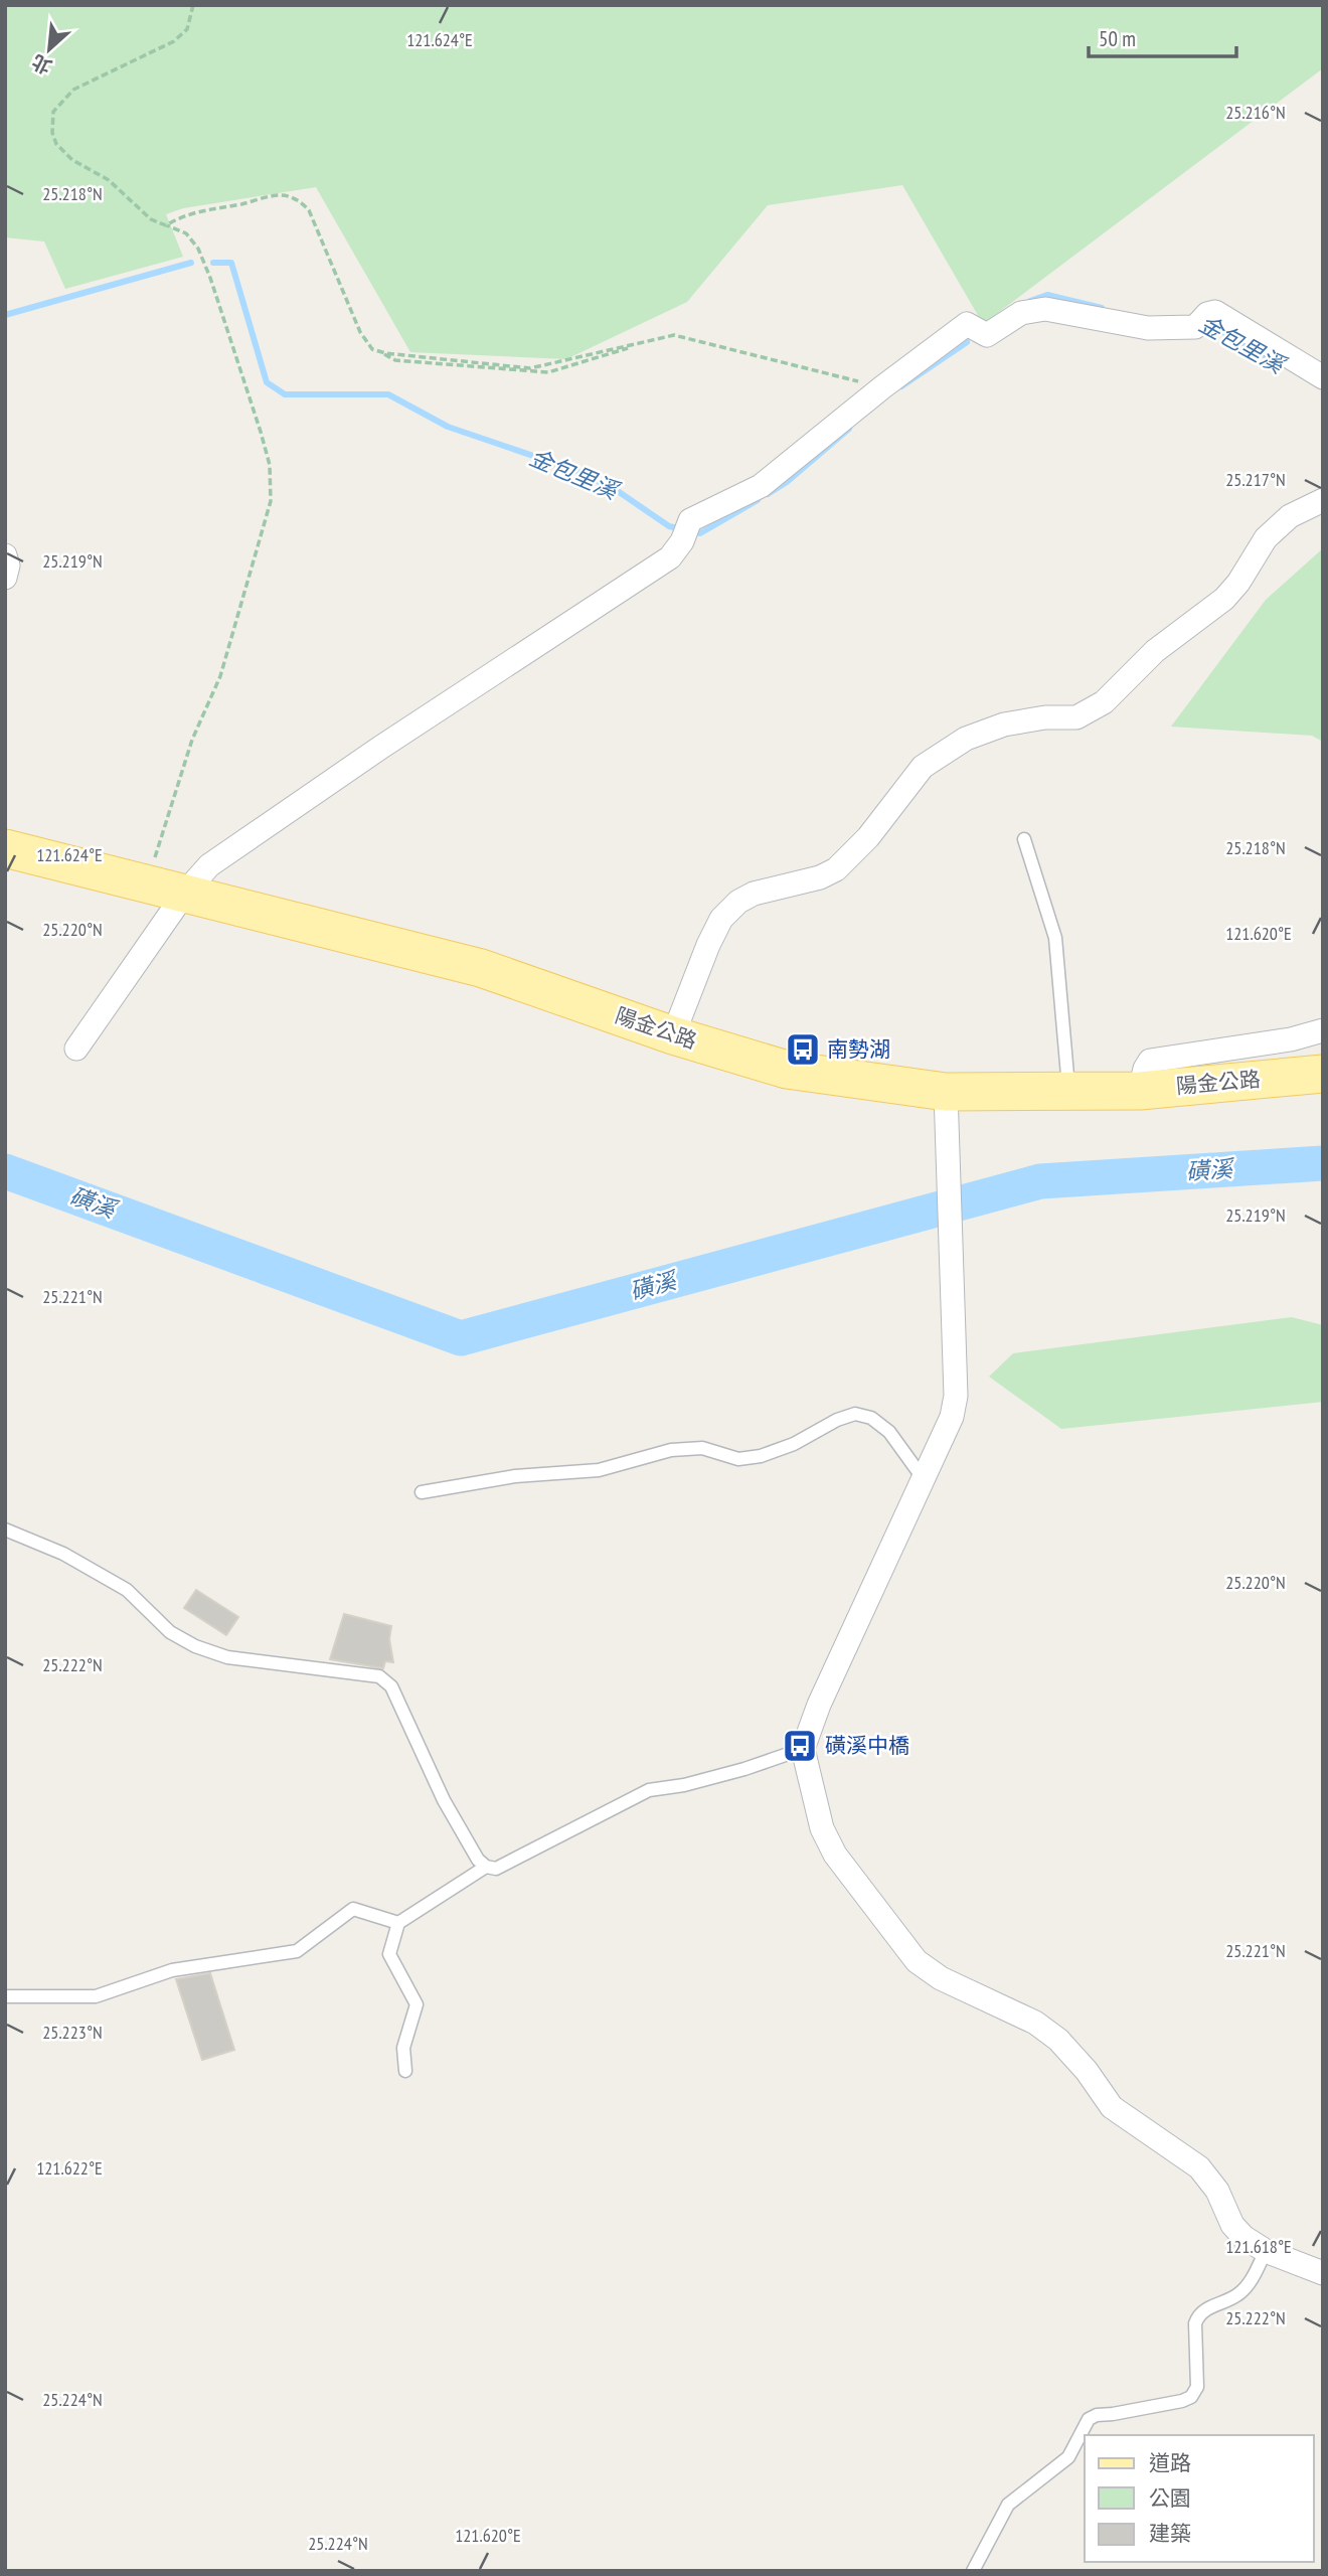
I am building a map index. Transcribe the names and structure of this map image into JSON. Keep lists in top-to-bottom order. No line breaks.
{"streets":{"main road":["陽金公路"]},"water":["金包里溪","磺溪"],"places":{"bus stop":["南勢湖","磺溪中橋"]},"legend":["道路","公園","建築"],"scale_bar":"50 m","north":"bottom left","coordinates":["121.624°E","25.216°N","25.218°N","25.217°N","25.219°N","25.220°N","121.620°E","25.221°N","25.222°N","25.223°N","121.622°E","121.618°E","25.224°N"]}
